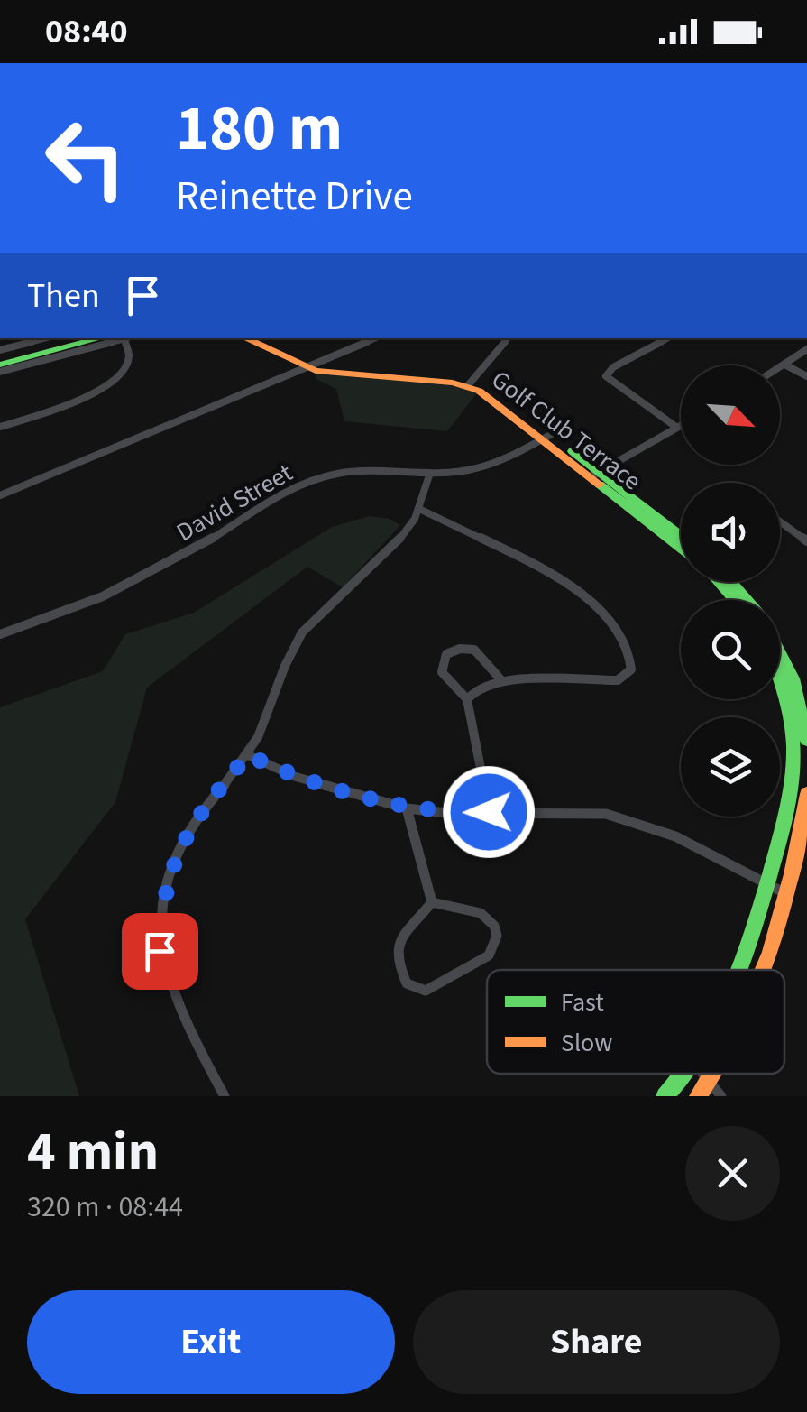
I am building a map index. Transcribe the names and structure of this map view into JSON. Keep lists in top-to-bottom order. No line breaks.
{"streets":{"street":["Golf Club Terrace","David Street"]},"crossings":[["Golf Club Terrace","David Street"]],"legend":["Fast","Slow"],"north":"bottom right","page":{"status":"08:40","turn":["180 m","Reinette Drive"],"then":"Then","heading":["4 min","320 m · 08:44"],"buttons":["Exit","Share"]}}
